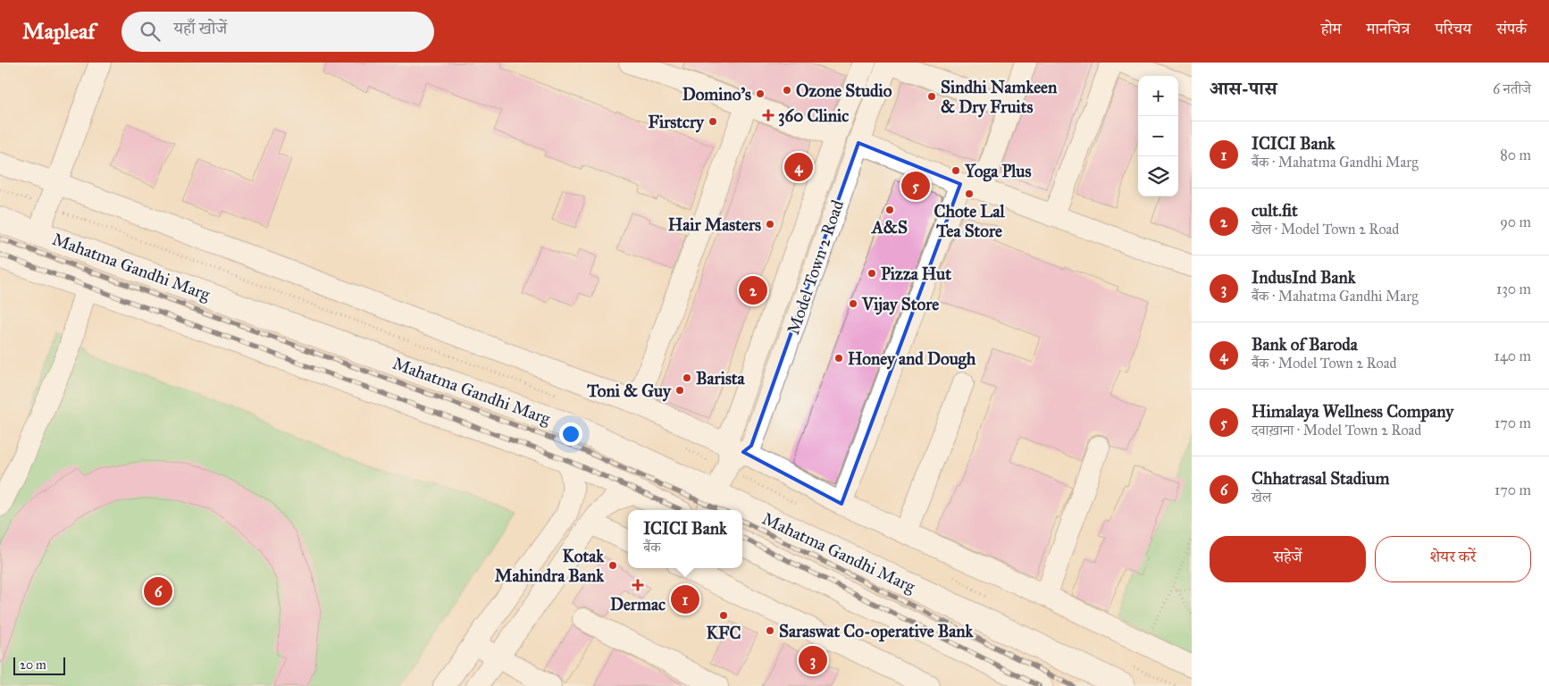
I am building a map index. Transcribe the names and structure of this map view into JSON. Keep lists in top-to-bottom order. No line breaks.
{"streets":{"main road":["Mahatma Gandhi Marg"],"street":["Model Town 2 Road"]},"places":{"other":["Ozone Studio","Domino's","Sindhi Namkeen & Dry Fruits","Firstcry","Yoga Plus","Chote Lal Tea Store","A&S","Hair Masters","Pizza Hut","Vijay Store","Honey and Dough","Barista","Toni & Guy","Kotak Mahindra Bank","KFC","Saraswat Co-operative Bank"],"health":["360 Clinic","Dermac"]},"scale_bar":"20 m","page":{"header":"Mapleaf","search":"यहाँ खोजें","nav":["होम","मानचित्र","परिचय","संपर्क"],"heading":["आस-पास","6 नतीजे"],"map_buttons":["+","−"],"list":[{"mark":"1","name":"ICICI Bank","note":"बैंक · Mahatma Gandhi Marg","value":"80 m"},{"mark":"2","name":"cult.fit","note":"खेल · Model Town 2 Road","value":"90 m"},{"mark":"3","name":"IndusInd Bank","note":"बैंक · Mahatma Gandhi Marg","value":"130 m"},{"mark":"4","name":"Bank of Baroda","note":"बैंक · Model Town 2 Road","value":"140 m"},{"mark":"5","name":"Himalaya Wellness Company","note":"दवाख़ाना · Model Town 2 Road","value":"170 m"},{"mark":"6","name":"Chhatrasal Stadium","note":"खेल","value":"170 m"}],"pins":["4","5","2","6","1","3"],"popup":["ICICI Bank","बैंक"],"buttons":["सहेजें","शेयर करें"],"scale":"20 m"}}
